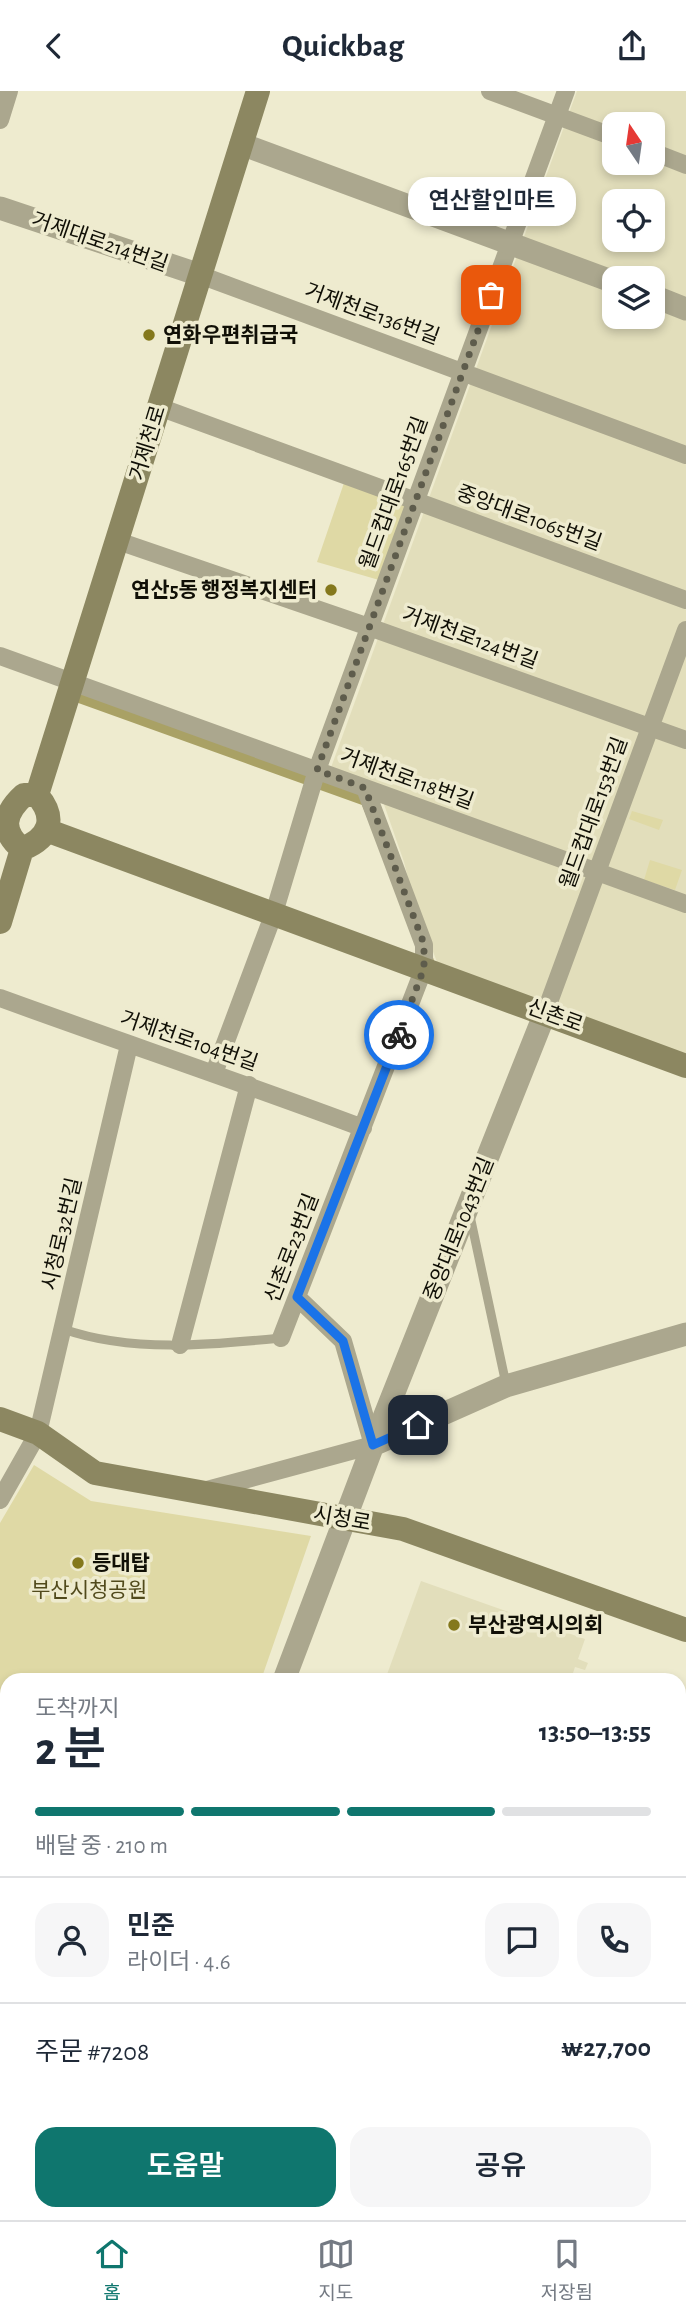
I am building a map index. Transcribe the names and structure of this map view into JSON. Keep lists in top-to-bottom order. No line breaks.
{"streets":{"main road":["거제천로","신촌로","시청로"],"street":["거제대로214번길","거제천로136번길","월드컵대로165번길","중앙대로1065번길","거제천로124번길","거제천로118번길","월드컵대로153번길","거제천로104번길","중앙대로1043번길","시청로32번길","신촌로23번길"]},"crossings":[["거제대로214번길","거제천로136번길"],["거제대로214번길","거제천로"],["거제천로136번길","거제천로"],["거제천로136번길","월드컵대로165번길"],["거제천로","중앙대로1065번길"],["거제천로","거제천로124번길"],["거제천로","거제천로118번길"],["거제천로","신촌로"],["월드컵대로165번길","중앙대로1065번길"],["월드컵대로165번길","거제천로124번길"],["월드컵대로165번길","거제천로118번길"],["월드컵대로165번길","신촌로"],["거제천로124번길","월드컵대로153번길"],["거제천로118번길","월드컵대로153번길"],["월드컵대로153번길","신촌로"],["월드컵대로153번길","중앙대로1043번길"],["신촌로","중앙대로1043번길"],["신촌로","신촌로23번길"],["거제천로104번길","시청로32번길"],["거제천로104번길","신촌로23번길"],["중앙대로1043번길","시청로"],["시청로32번길","신촌로23번길"],["시청로32번길","시청로"]],"parks":["부산시청공원"],"places":["연산할인마트","연화우편취급국","연산5동 행정복지센터","등대탑","부산광역시의회"],"north":"top","page":{"header":"Quickbag","bubble":"연산할인마트","heading":["2 분","도착까지","13:50–13:55"],"panel":["민준","라이더 · 4.6","주문 #7208","₩27,700"],"bar":"배달 중 · 210 m","buttons":["도움말","공유"],"tabs":["홈","지도","저장됨"]}}
